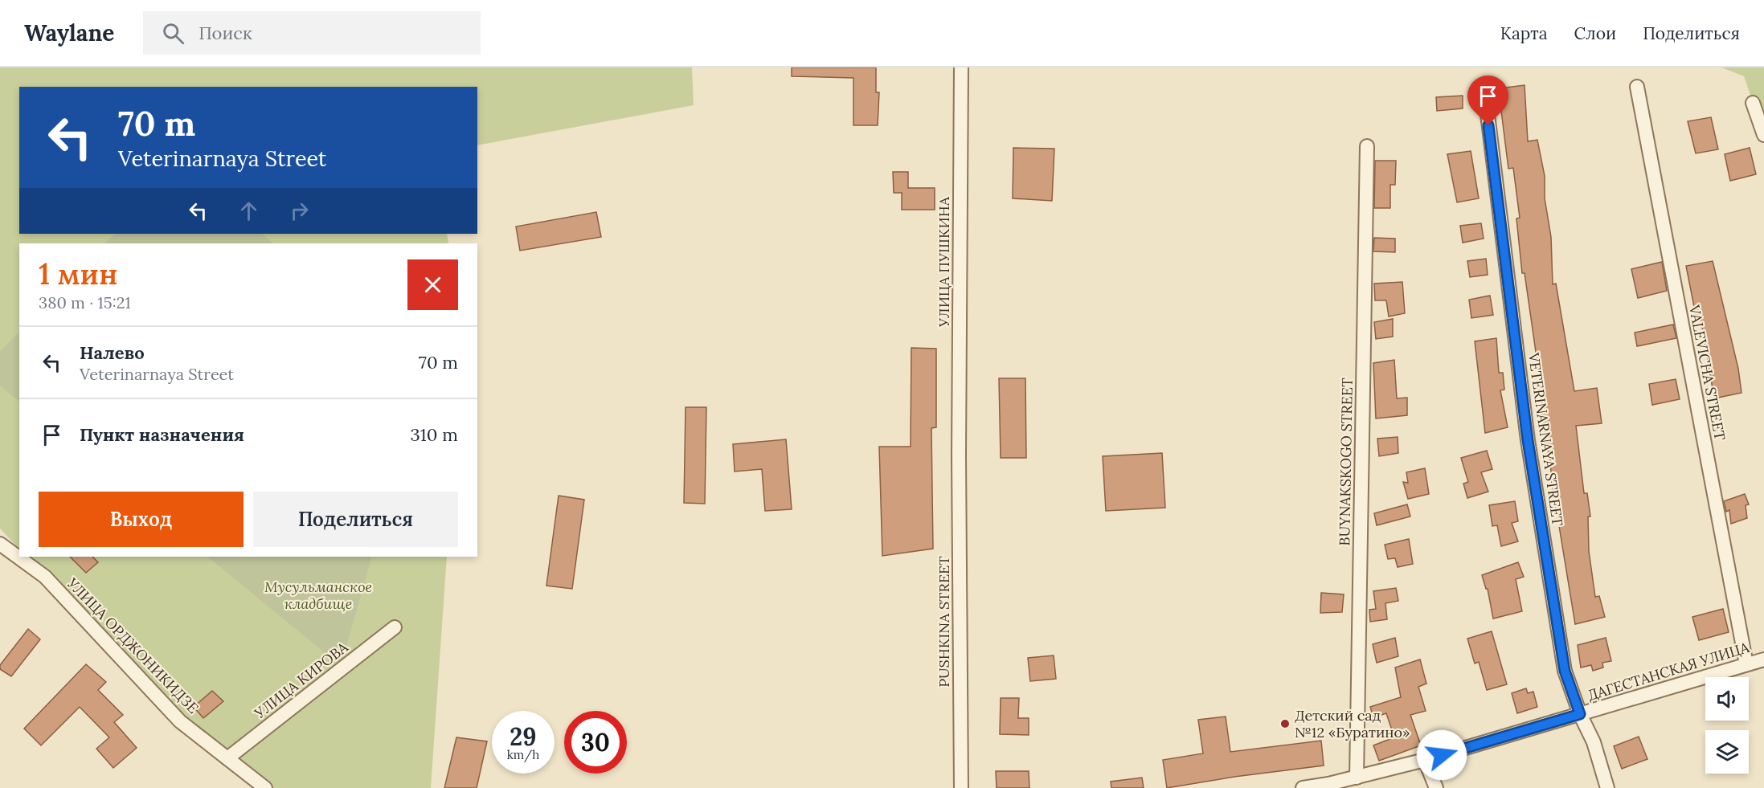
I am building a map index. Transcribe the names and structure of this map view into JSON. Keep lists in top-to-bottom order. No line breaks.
{"streets":{"street":["VALEVICHA STREET","VETERINARNAYA STREET","BUYNAKSKOGO STREET","PUSHKINA STREET","УЛИЦА ОРДЖОНИКИДЗЕ","ДАГЕСТАНСКАЯ УЛИЦА","УЛИЦА КИРОВА"]},"crossings":[["VALEVICHA STREET","ДАГЕСТАНСКАЯ УЛИЦА"],["VETERINARNAYA STREET","ДАГЕСТАНСКАЯ УЛИЦА"],["BUYNAKSKOGO STREET","ДАГЕСТАНСКАЯ УЛИЦА"],["УЛИЦА ОРДЖОНИКИДЗЕ","УЛИЦА КИРОВА"]],"parks":["Мусульманское кладбище"],"places":["Детский сад №12 «Буратино»"],"page":{"header":"Waylane","search":"Поиск","nav":["Карта","Слои","Поделиться"],"turn":["70 m","Veterinarnaya Street"],"heading":["1 мин","380 m · 15:21"],"list":[{"name":"Налево","note":"Veterinarnaya Street","value":"70 m"},{"name":"Пункт назначения","value":"310 m"}],"buttons":["Выход","Поделиться"],"speed":"29 km/h","limit":"30"}}
